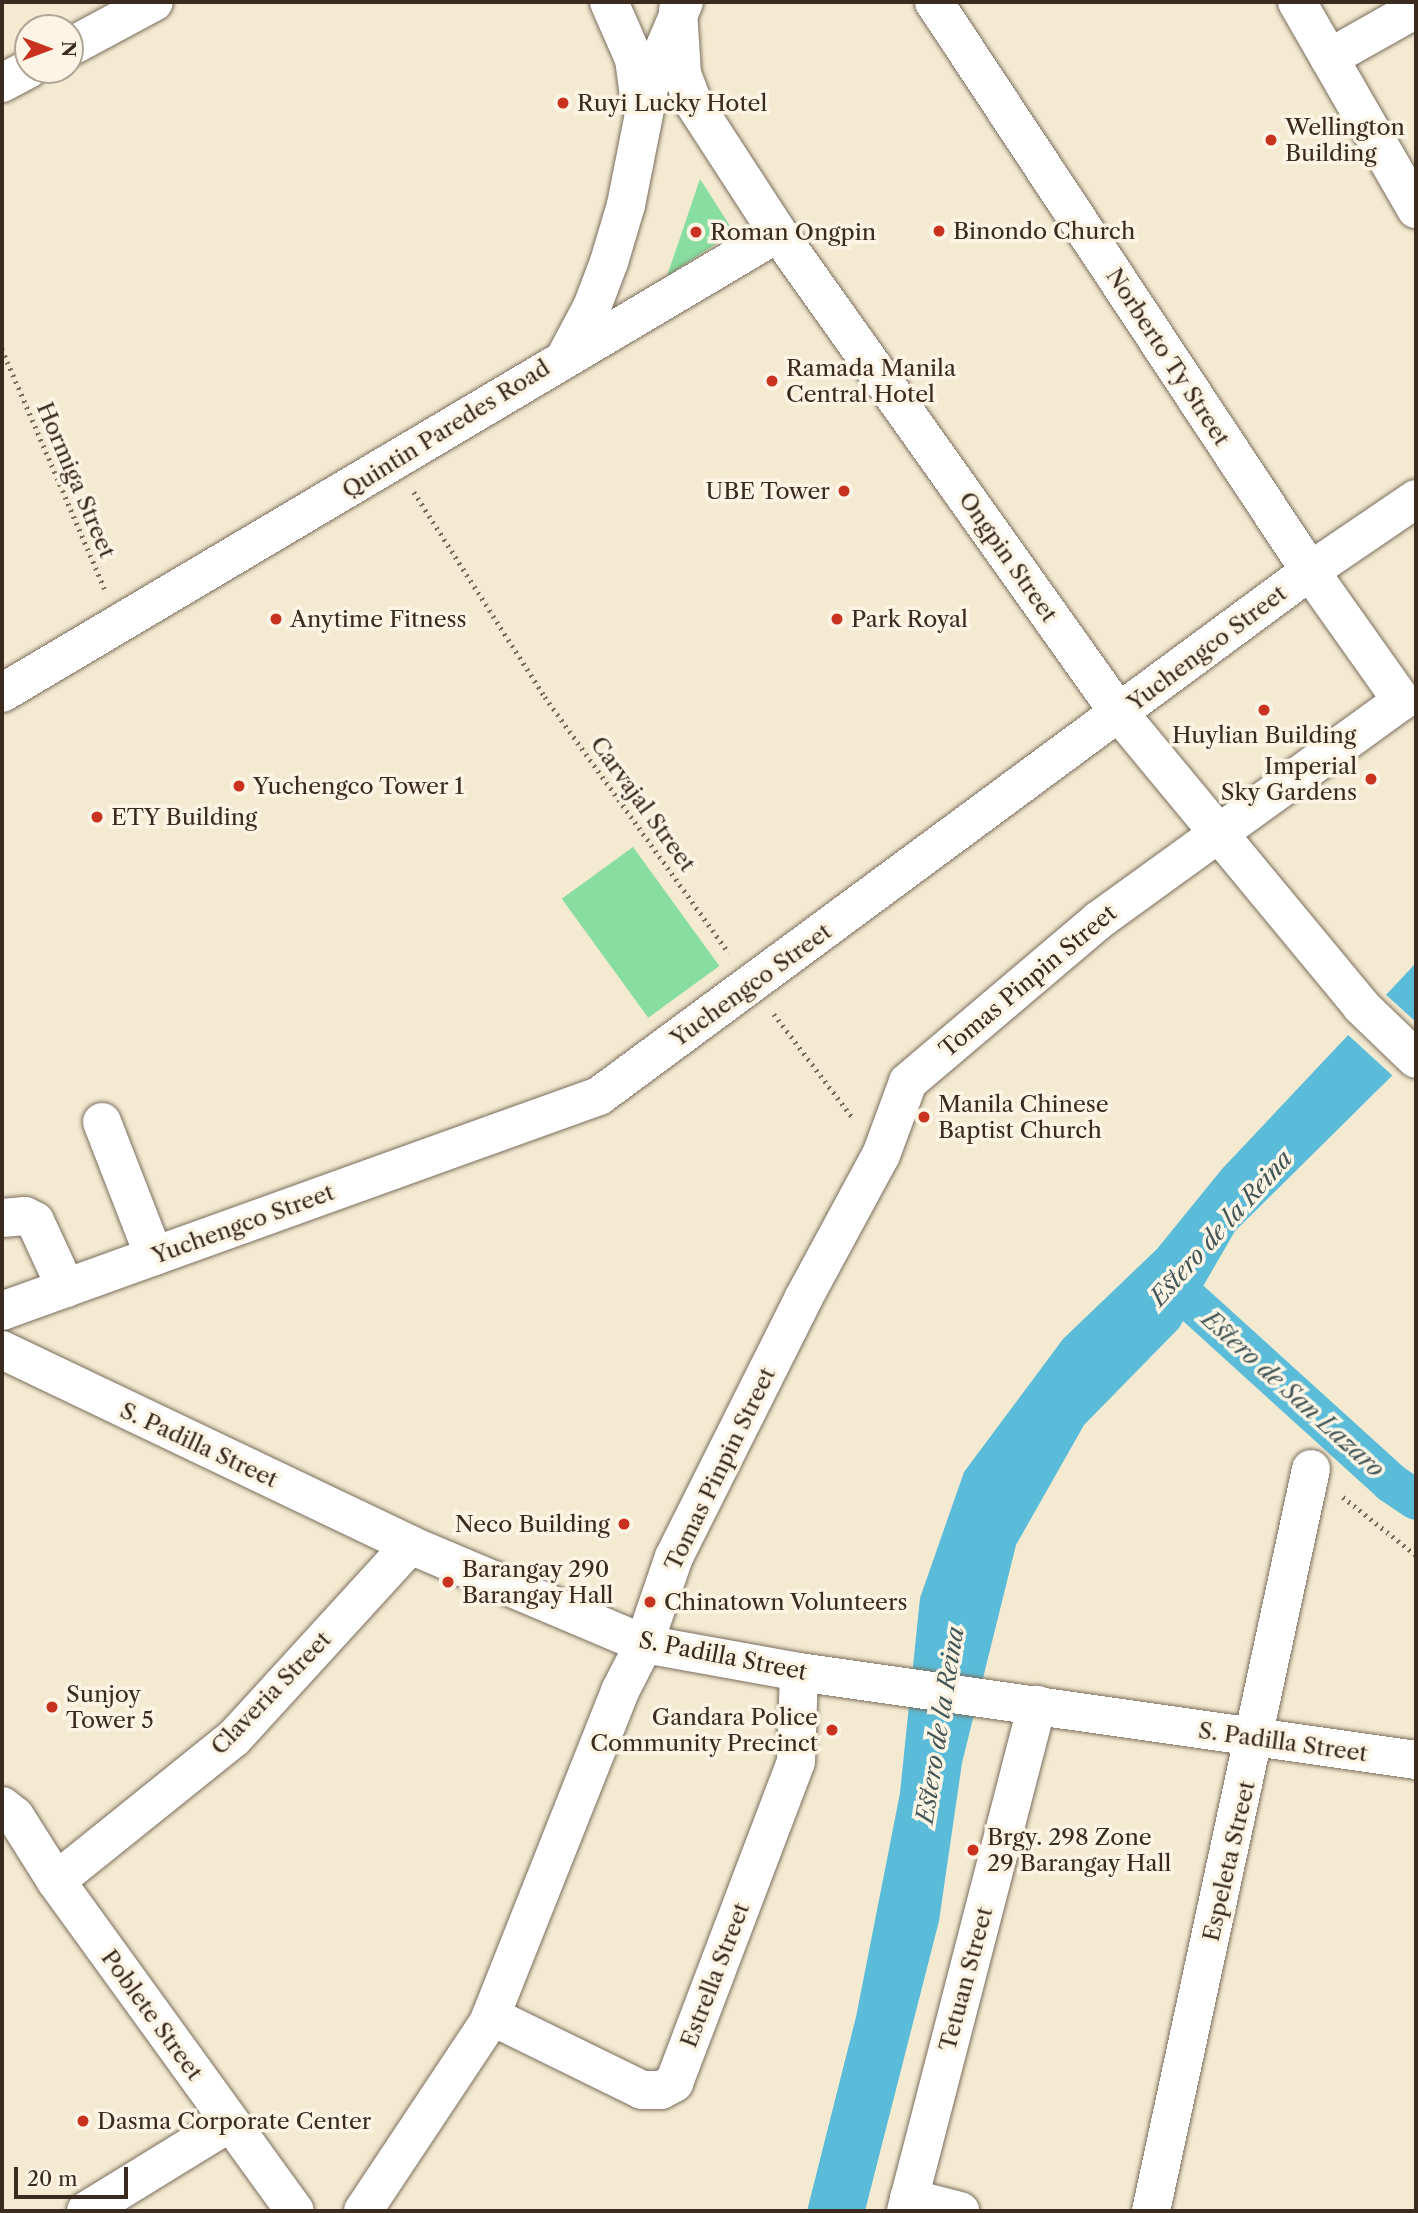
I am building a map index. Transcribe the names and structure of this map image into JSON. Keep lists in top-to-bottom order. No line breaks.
{"streets":{"street":["Norberto Ty Street","Quintin Paredes Road","Ongpin Street","Yuchengco Street","Tomas Pinpin Street","S. Padilla Street","Claveria Street","Espeleta Street","Estrella Street","Tetuan Street","Poblete Street"],"path":["Hormiga Street","Carvajal Street"]},"crossings":[["Norberto Ty Street","Yuchengco Street"],["Norberto Ty Street","Tomas Pinpin Street"],["Quintin Paredes Road","Hormiga Street"],["Quintin Paredes Road","Ongpin Street"],["Quintin Paredes Road","Carvajal Street"],["Ongpin Street","Yuchengco Street"],["Ongpin Street","Tomas Pinpin Street"],["Yuchengco Street","Carvajal Street"],["Carvajal Street","Tomas Pinpin Street"],["Tomas Pinpin Street","S. Padilla Street"],["Tomas Pinpin Street","Estrella Street"],["S. Padilla Street","Claveria Street"],["S. Padilla Street","Espeleta Street"],["S. Padilla Street","Estrella Street"],["S. Padilla Street","Tetuan Street"],["Claveria Street","Poblete Street"]],"water":["Estero de la Reina","Estero de San Lazaro"],"places":["Ruyi Lucky Hotel","Wellington Building","Binondo Church","Roman Ongpin","Ramada Manila Central Hotel","UBE Tower","Anytime Fitness","Park Royal","Huylian Building","Imperial Sky Gardens","Yuchengco Tower 1","ETY Building","Manila Chinese Baptist Church","Neco Building","Barangay 290 Barangay Hall","Chinatown Volunteers","Sunjoy Tower 5","Gandara Police Community Precinct","Brgy. 298 Zone 29 Barangay Hall","Dasma Corporate Center"],"scale_bar":"20 m","north":"right"}
